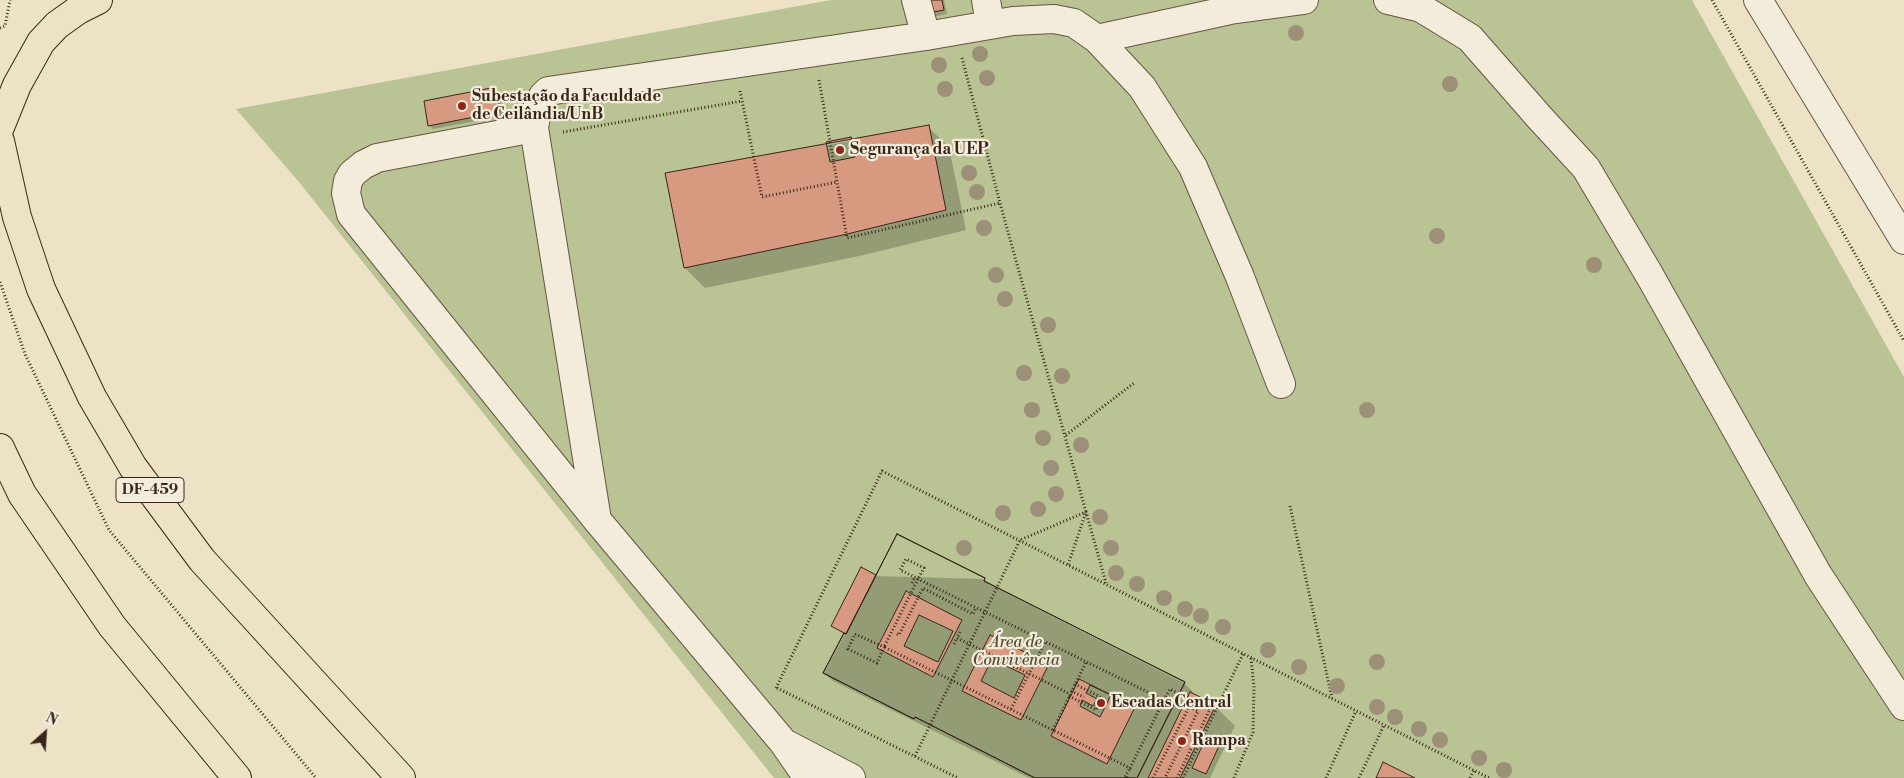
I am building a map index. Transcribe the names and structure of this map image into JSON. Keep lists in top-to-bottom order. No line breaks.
{"streets":{"main road":["DF-459"]},"parks":["Área de Convivência"],"places":["Subestação da Faculdade de Ceilândia/UnB","Segurança da UEP","Escadas Central","Rampa"],"north":"top right"}
